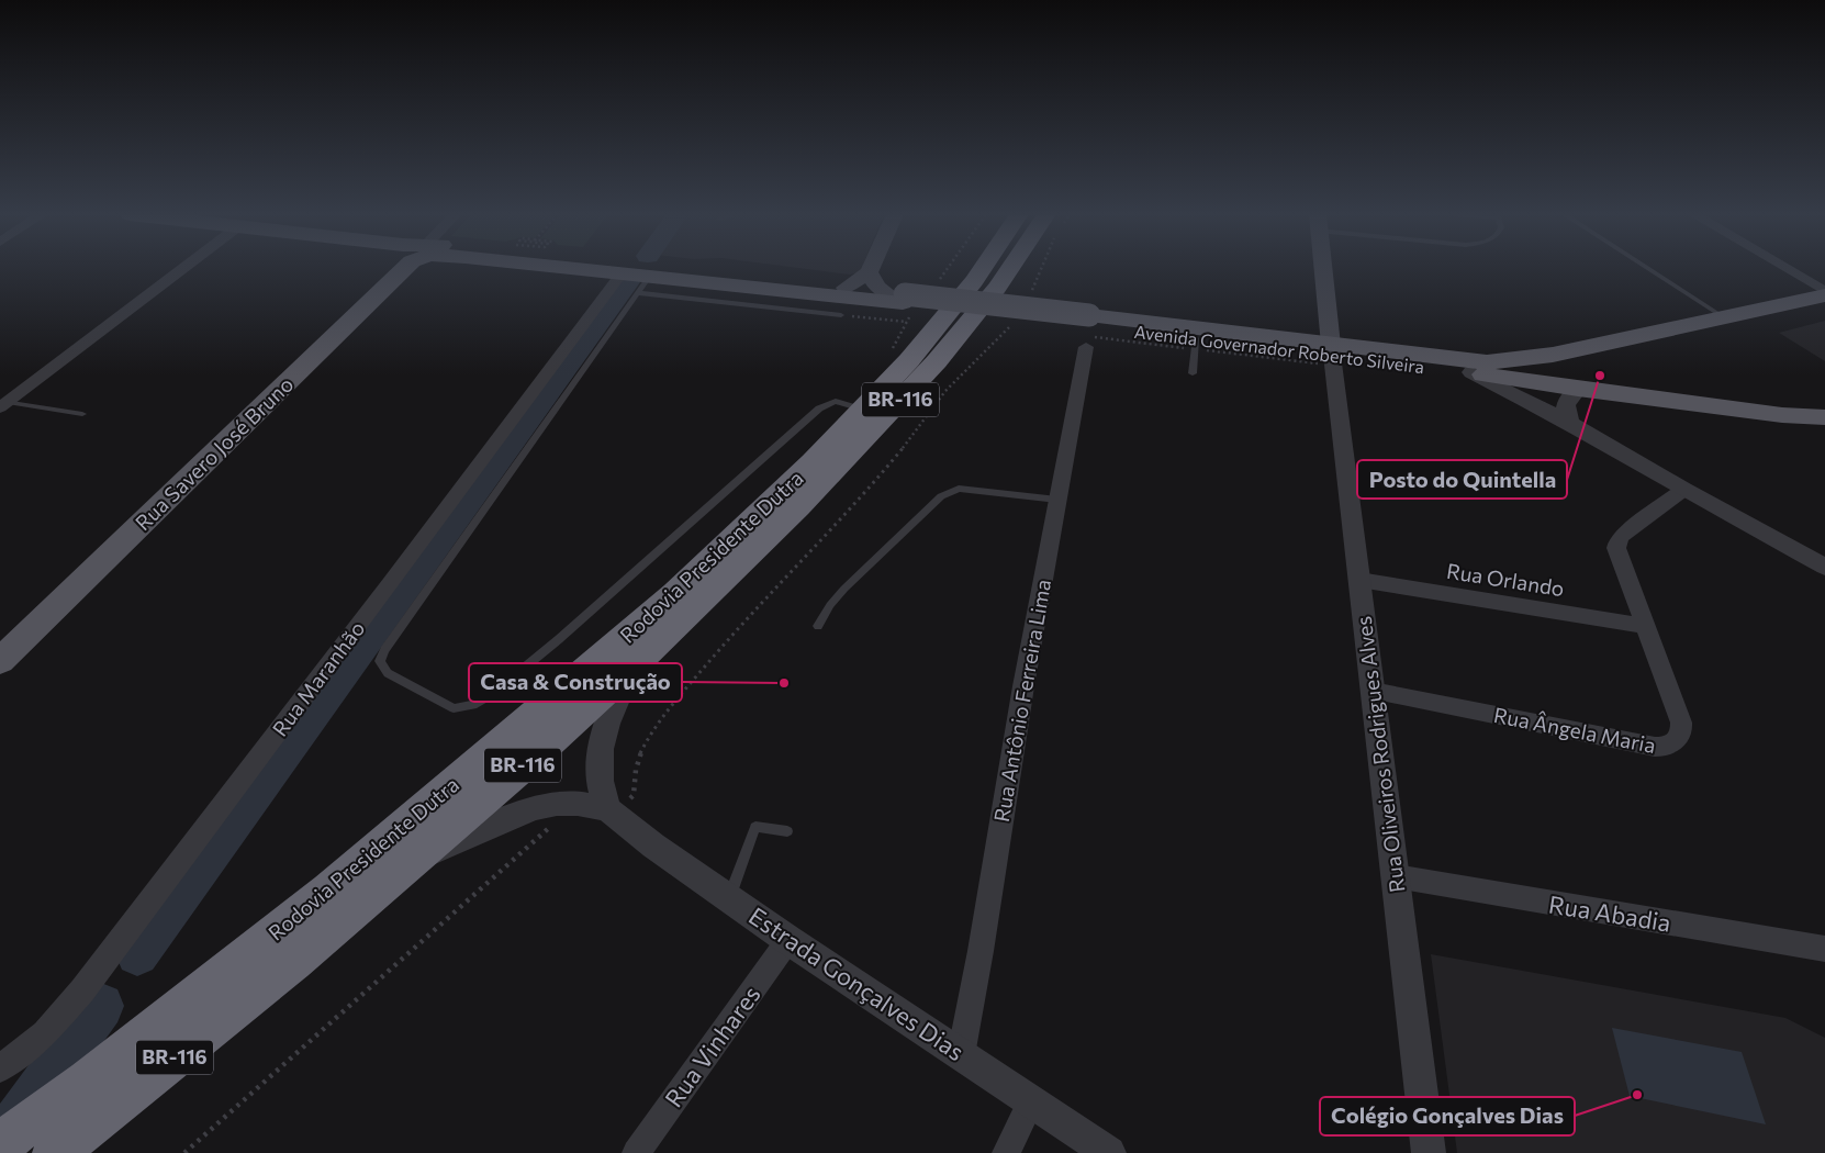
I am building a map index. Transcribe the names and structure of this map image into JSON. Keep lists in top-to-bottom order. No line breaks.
{"streets":{"highway":["BR-116","Rodovia Presidente Dutra"],"main road":["Avenida Governador Roberto Silveira","Rua Savero José Bruno","Rua Oliveiros Rodrigues Alves"],"street":["Rua Orlando","Rua Maranhão","Rua Antônio Ferreira Lima","Rua Ângela Maria","Rua Abadia","Estrada Gonçalves Dias","Rua Vinhares"]},"crossings":[["Avenida Governador Roberto Silveira","Rua Antônio Ferreira Lima"],["Avenida Governador Roberto Silveira","Rua Oliveiros Rodrigues Alves"],["Rodovia Presidente Dutra","Rua Maranhão"],["Rodovia Presidente Dutra","Estrada Gonçalves Dias"],["Rua Orlando","Rua Ângela Maria"],["Rua Orlando","Rua Oliveiros Rodrigues Alves"],["Rua Antônio Ferreira Lima","Estrada Gonçalves Dias"],["Rua Ângela Maria","Rua Oliveiros Rodrigues Alves"],["Rua Oliveiros Rodrigues Alves","Rua Abadia"],["Estrada Gonçalves Dias","Rua Vinhares"]],"places":["Posto do Quintella","Casa & Construção","Colégio Gonçalves Dias"]}
